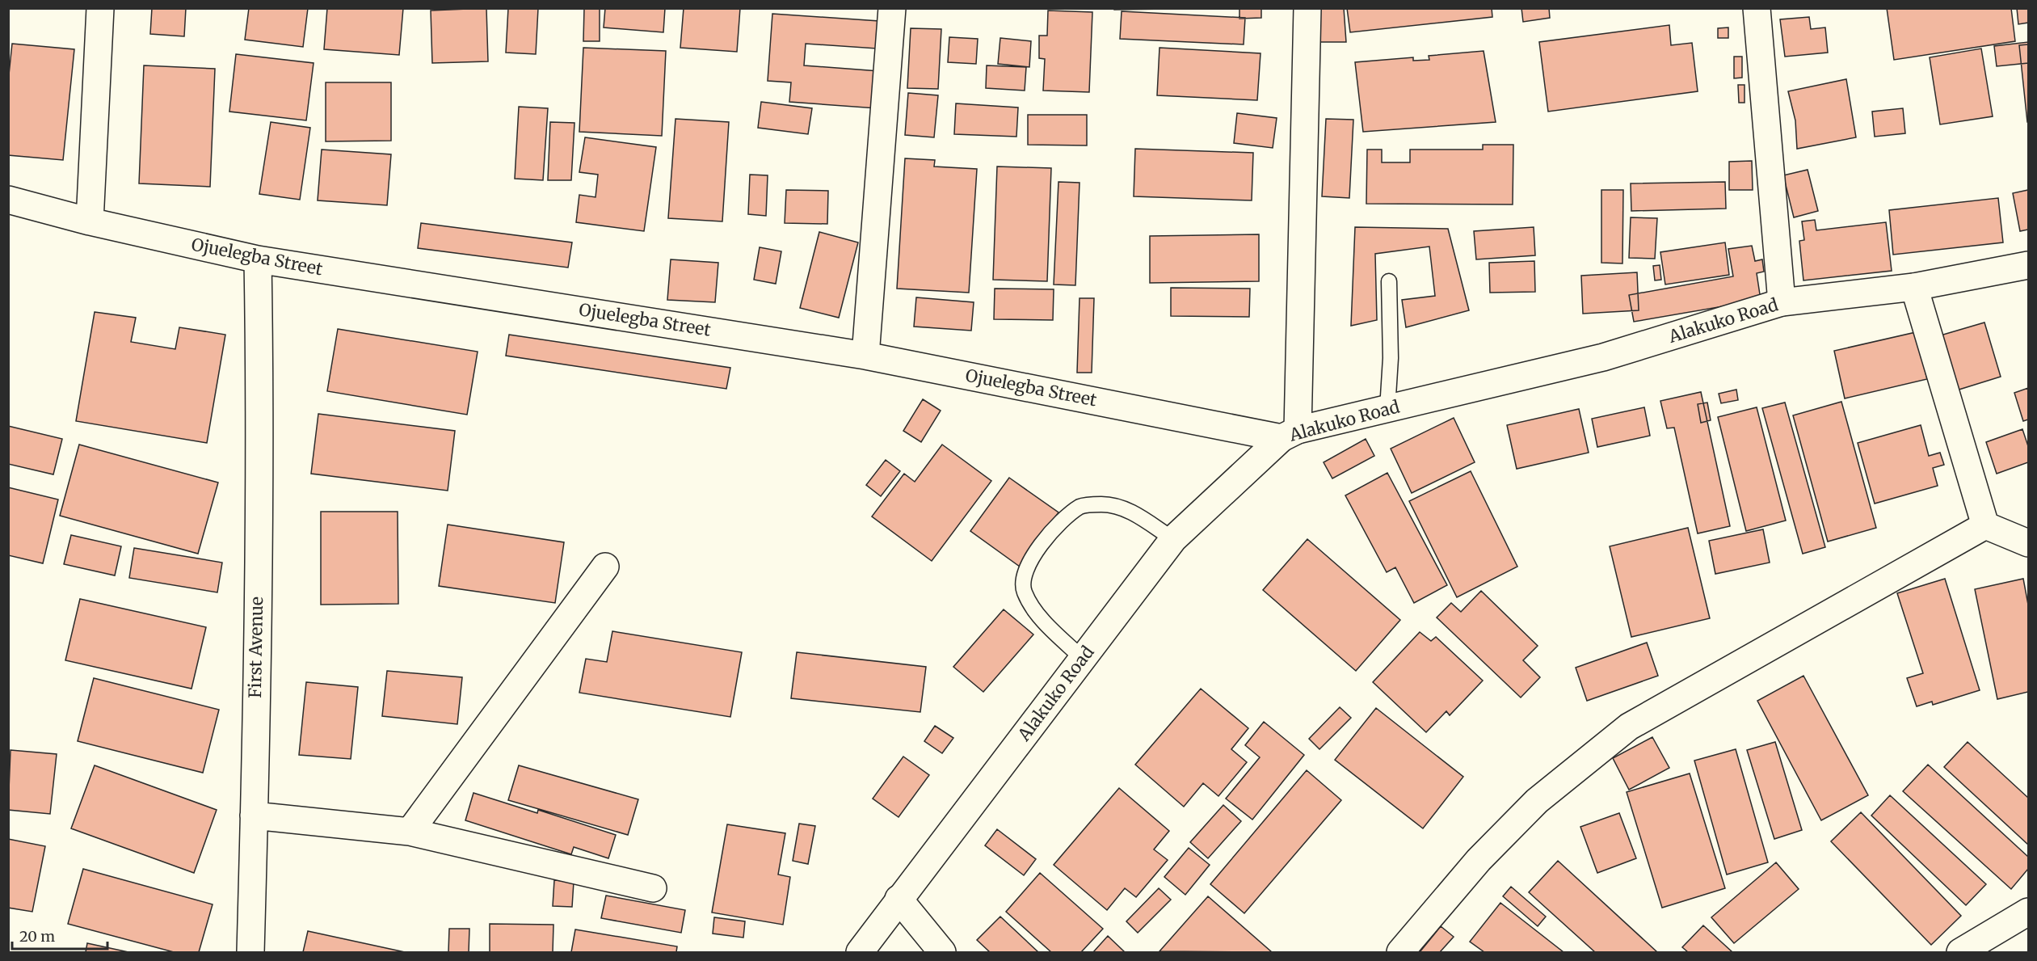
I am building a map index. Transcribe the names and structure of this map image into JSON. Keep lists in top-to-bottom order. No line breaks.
{"streets":{"street":["Ojuelegba Street","Alakuko Road","First Avenue"]},"crossings":[["Ojuelegba Street","Alakuko Road"],["Ojuelegba Street","First Avenue"]],"scale_bar":"20 m"}
